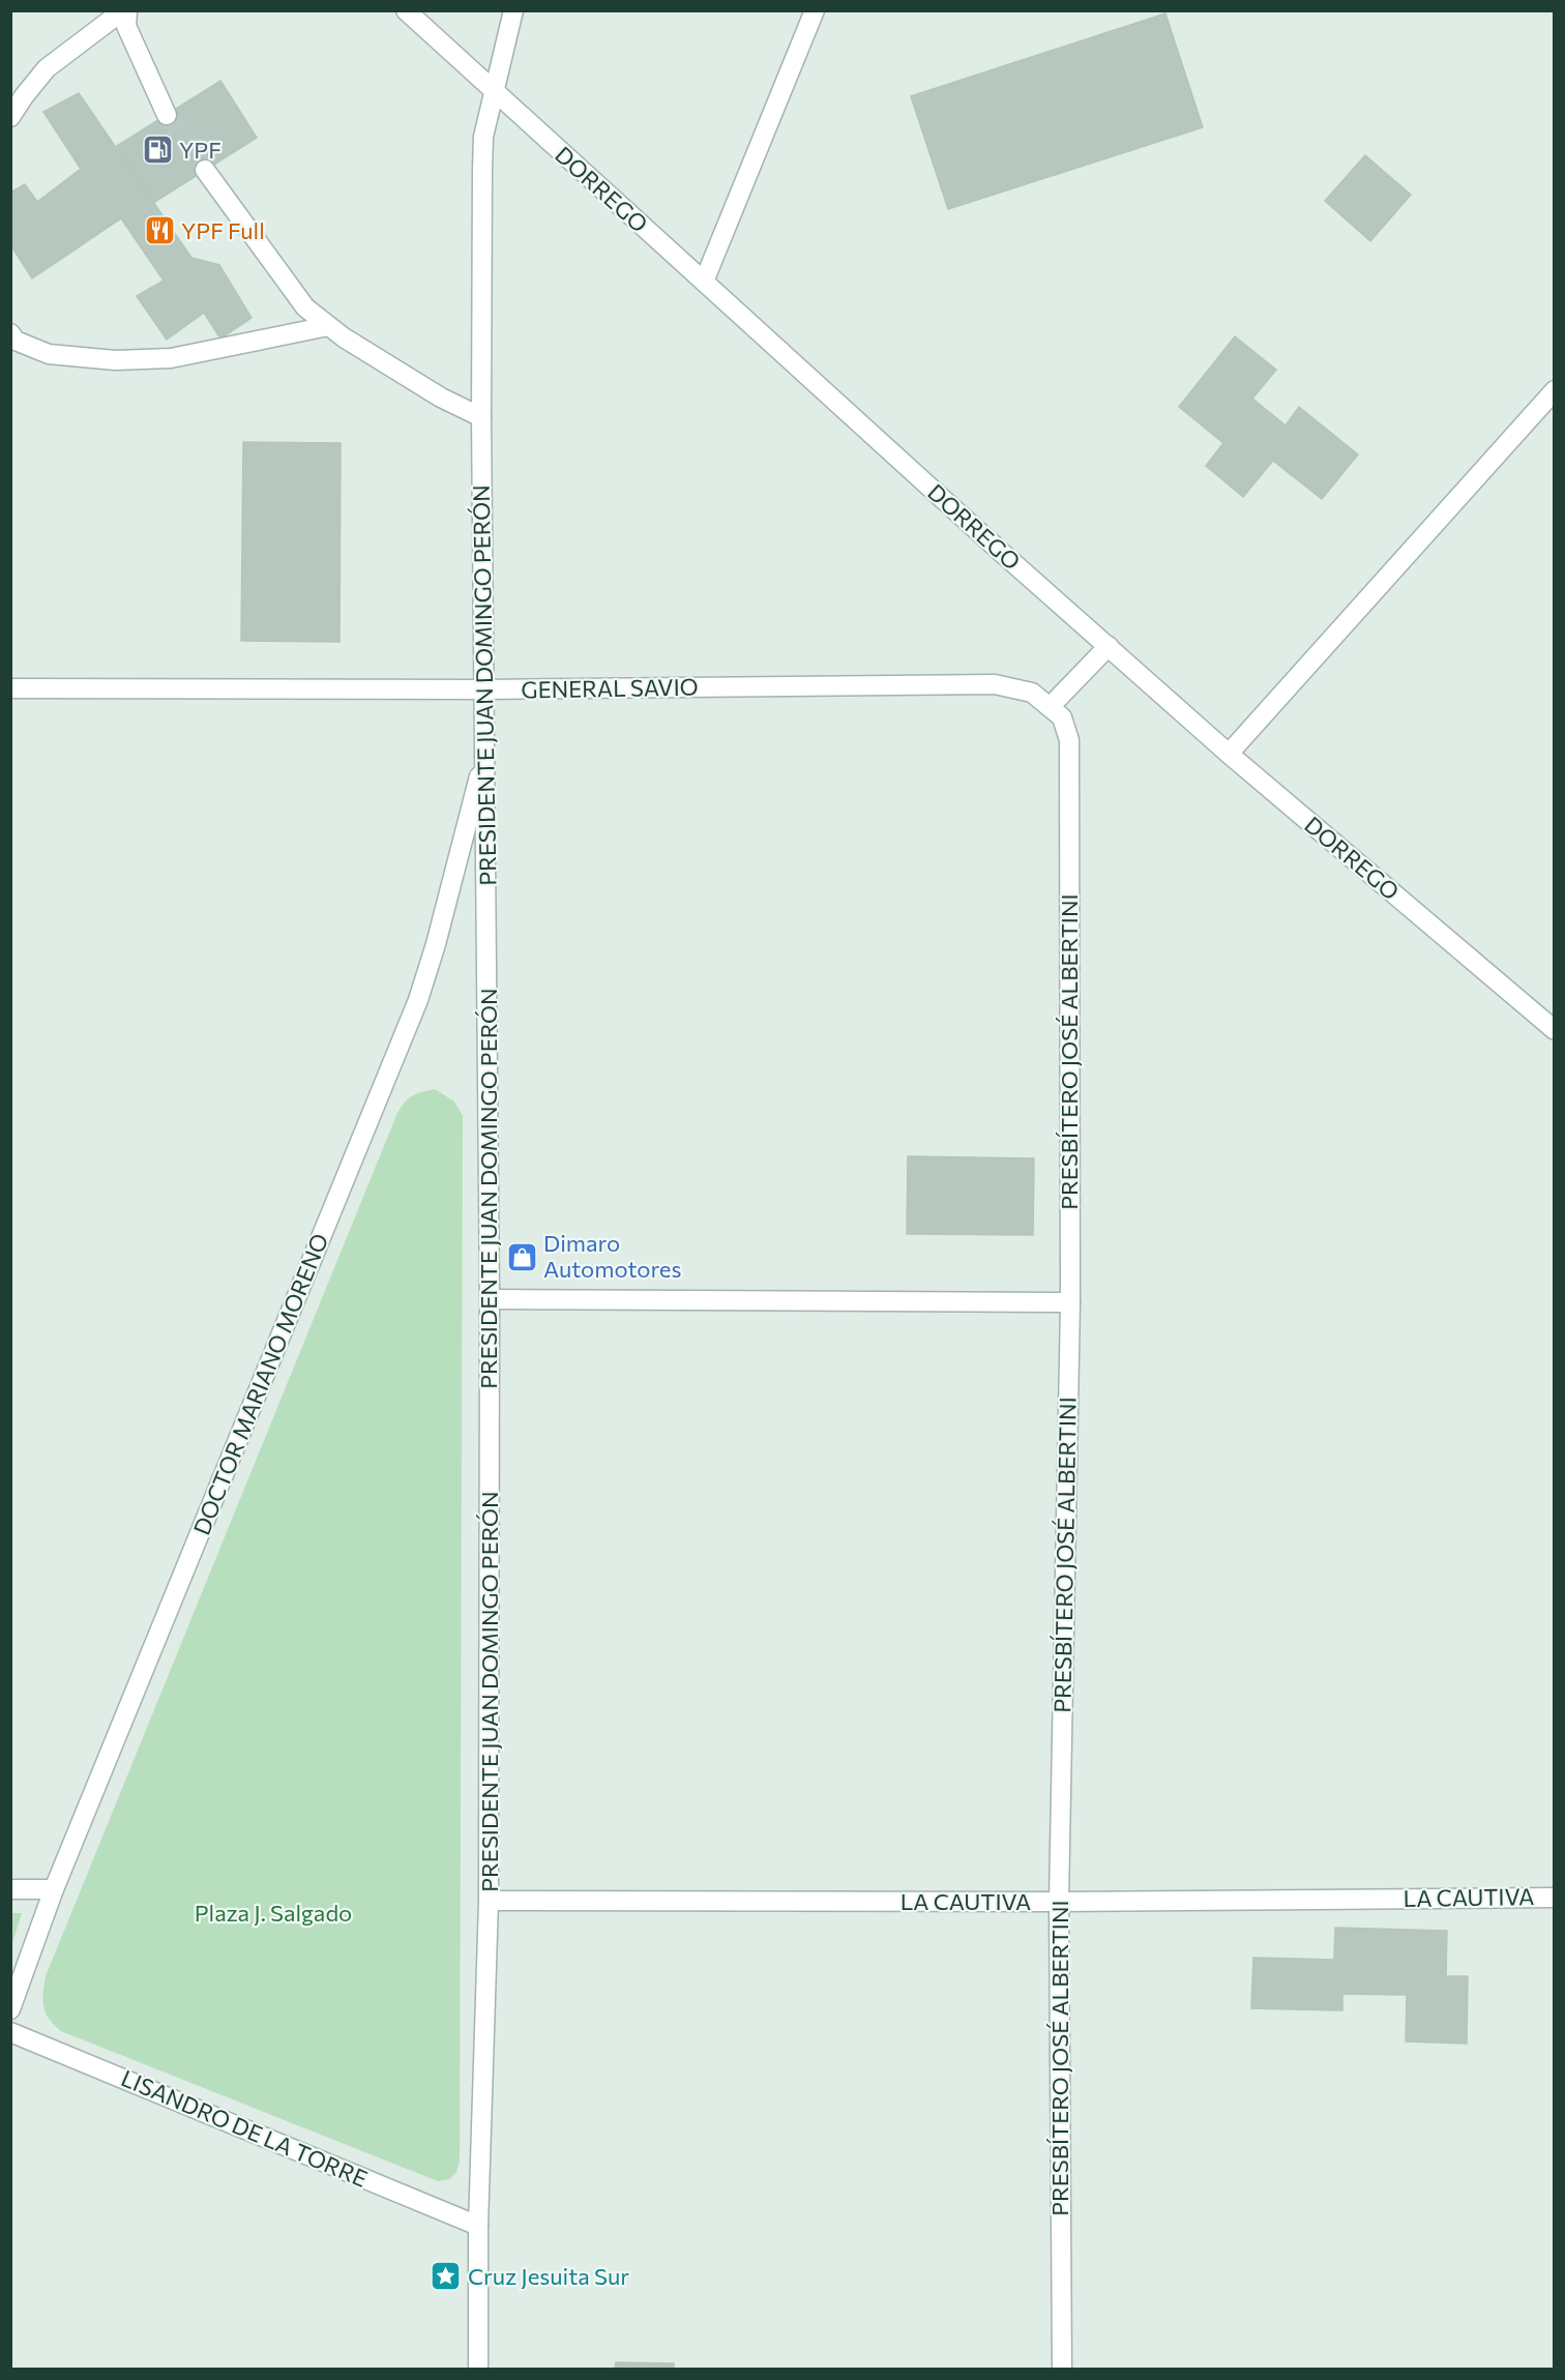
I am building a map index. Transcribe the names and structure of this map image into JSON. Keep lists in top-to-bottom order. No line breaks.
{"streets":{"street":["DORREGO","PRESIDENTE JUAN DOMINGO PERÓN","GENERAL SAVIO","PRESBÍTERO JOSÉ ALBERTINI","DOCTOR MARIANO MORENO","LA CAUTIVA","LISANDRO DE LA TORRE"]},"crossings":[["DORREGO","PRESIDENTE JUAN DOMINGO PERÓN"],["PRESIDENTE JUAN DOMINGO PERÓN","GENERAL SAVIO"],["PRESIDENTE JUAN DOMINGO PERÓN","DOCTOR MARIANO MORENO"],["PRESIDENTE JUAN DOMINGO PERÓN","LA CAUTIVA"],["PRESIDENTE JUAN DOMINGO PERÓN","LISANDRO DE LA TORRE"],["GENERAL SAVIO","PRESBÍTERO JOSÉ ALBERTINI"],["PRESBÍTERO JOSÉ ALBERTINI","LA CAUTIVA"]],"parks":["Plaza J. Salgado"],"places":{"fuel station":["YPF"],"restaurant":["YPF Full"],"shop":["Dimaro Automotores"],"place":["Cruz Jesuita Sur"]}}
